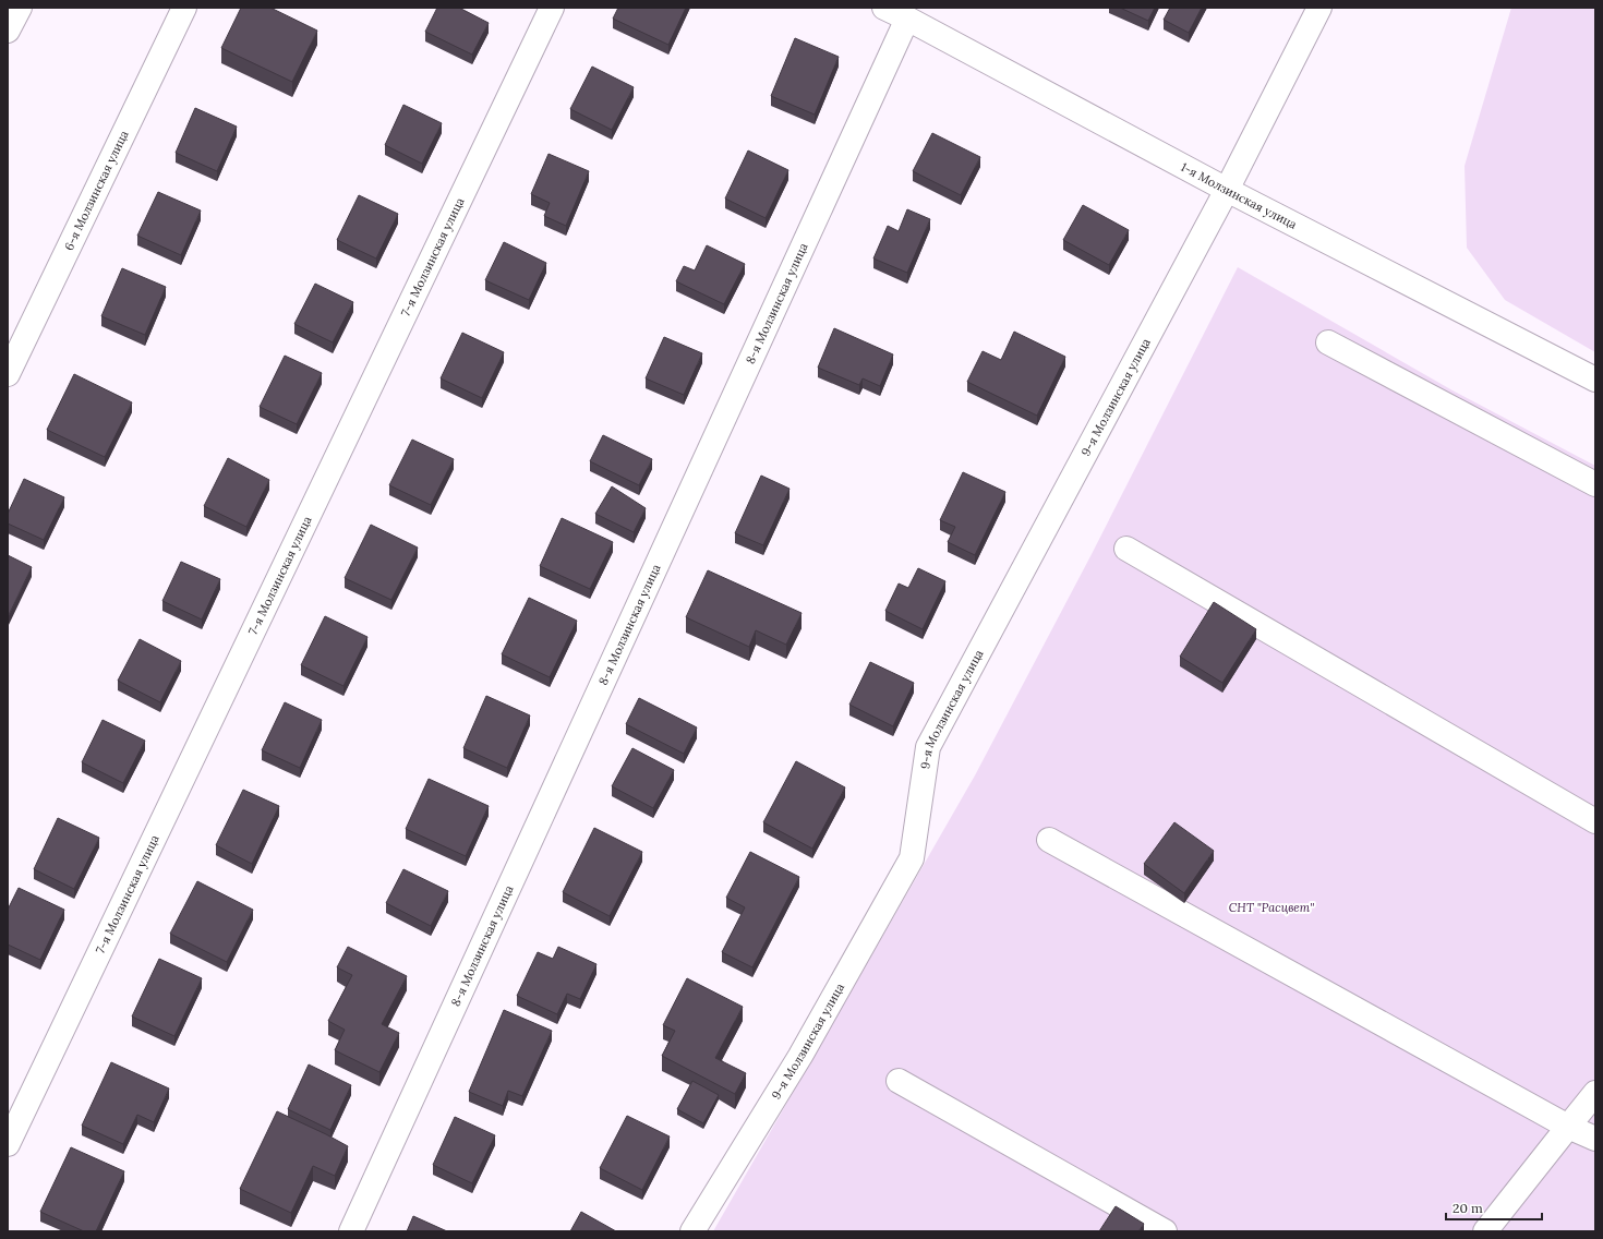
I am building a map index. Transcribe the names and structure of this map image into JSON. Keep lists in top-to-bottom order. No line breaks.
{"streets":{"street":["6-я Молзинская улица","1-я Молзинская улица","7-я Молзинская улица","8-я Молзинская улица","9-я Молзинская улица"]},"crossings":[["1-я Молзинская улица","8-я Молзинская улица"],["1-я Молзинская улица","9-я Молзинская улица"]],"parks":["СНТ \"Расцвет\""],"scale_bar":"20 m"}
